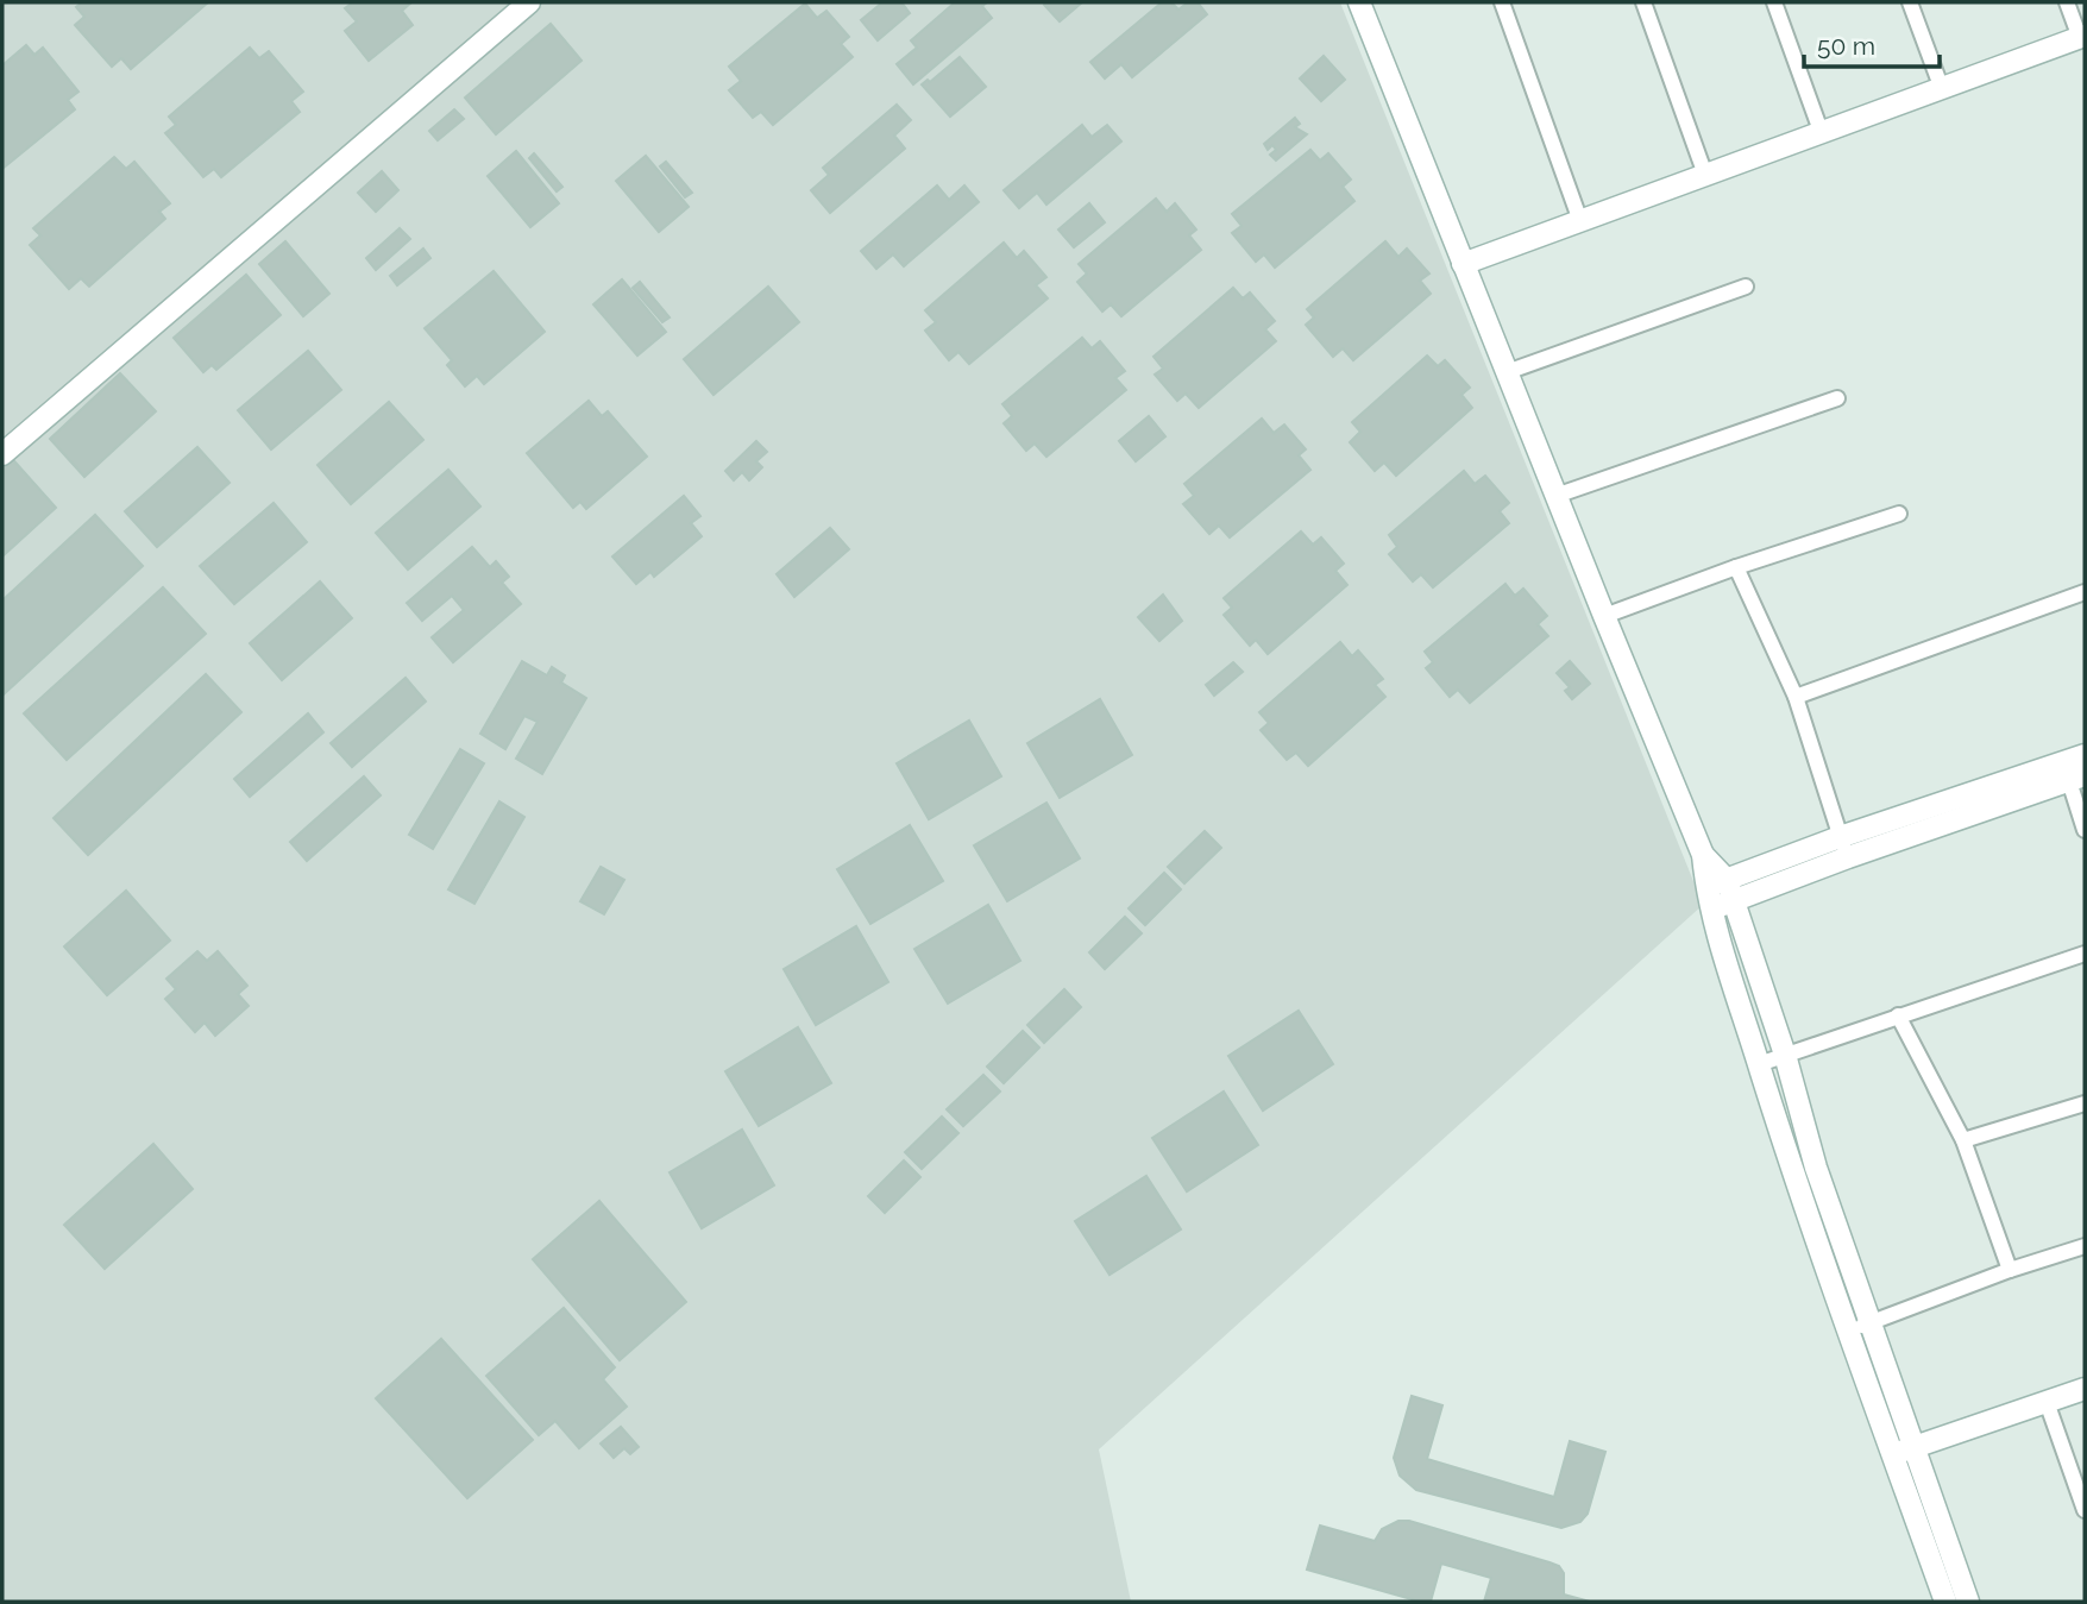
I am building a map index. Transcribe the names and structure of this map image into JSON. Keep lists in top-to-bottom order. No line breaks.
{"scale_bar":"50 m"}
